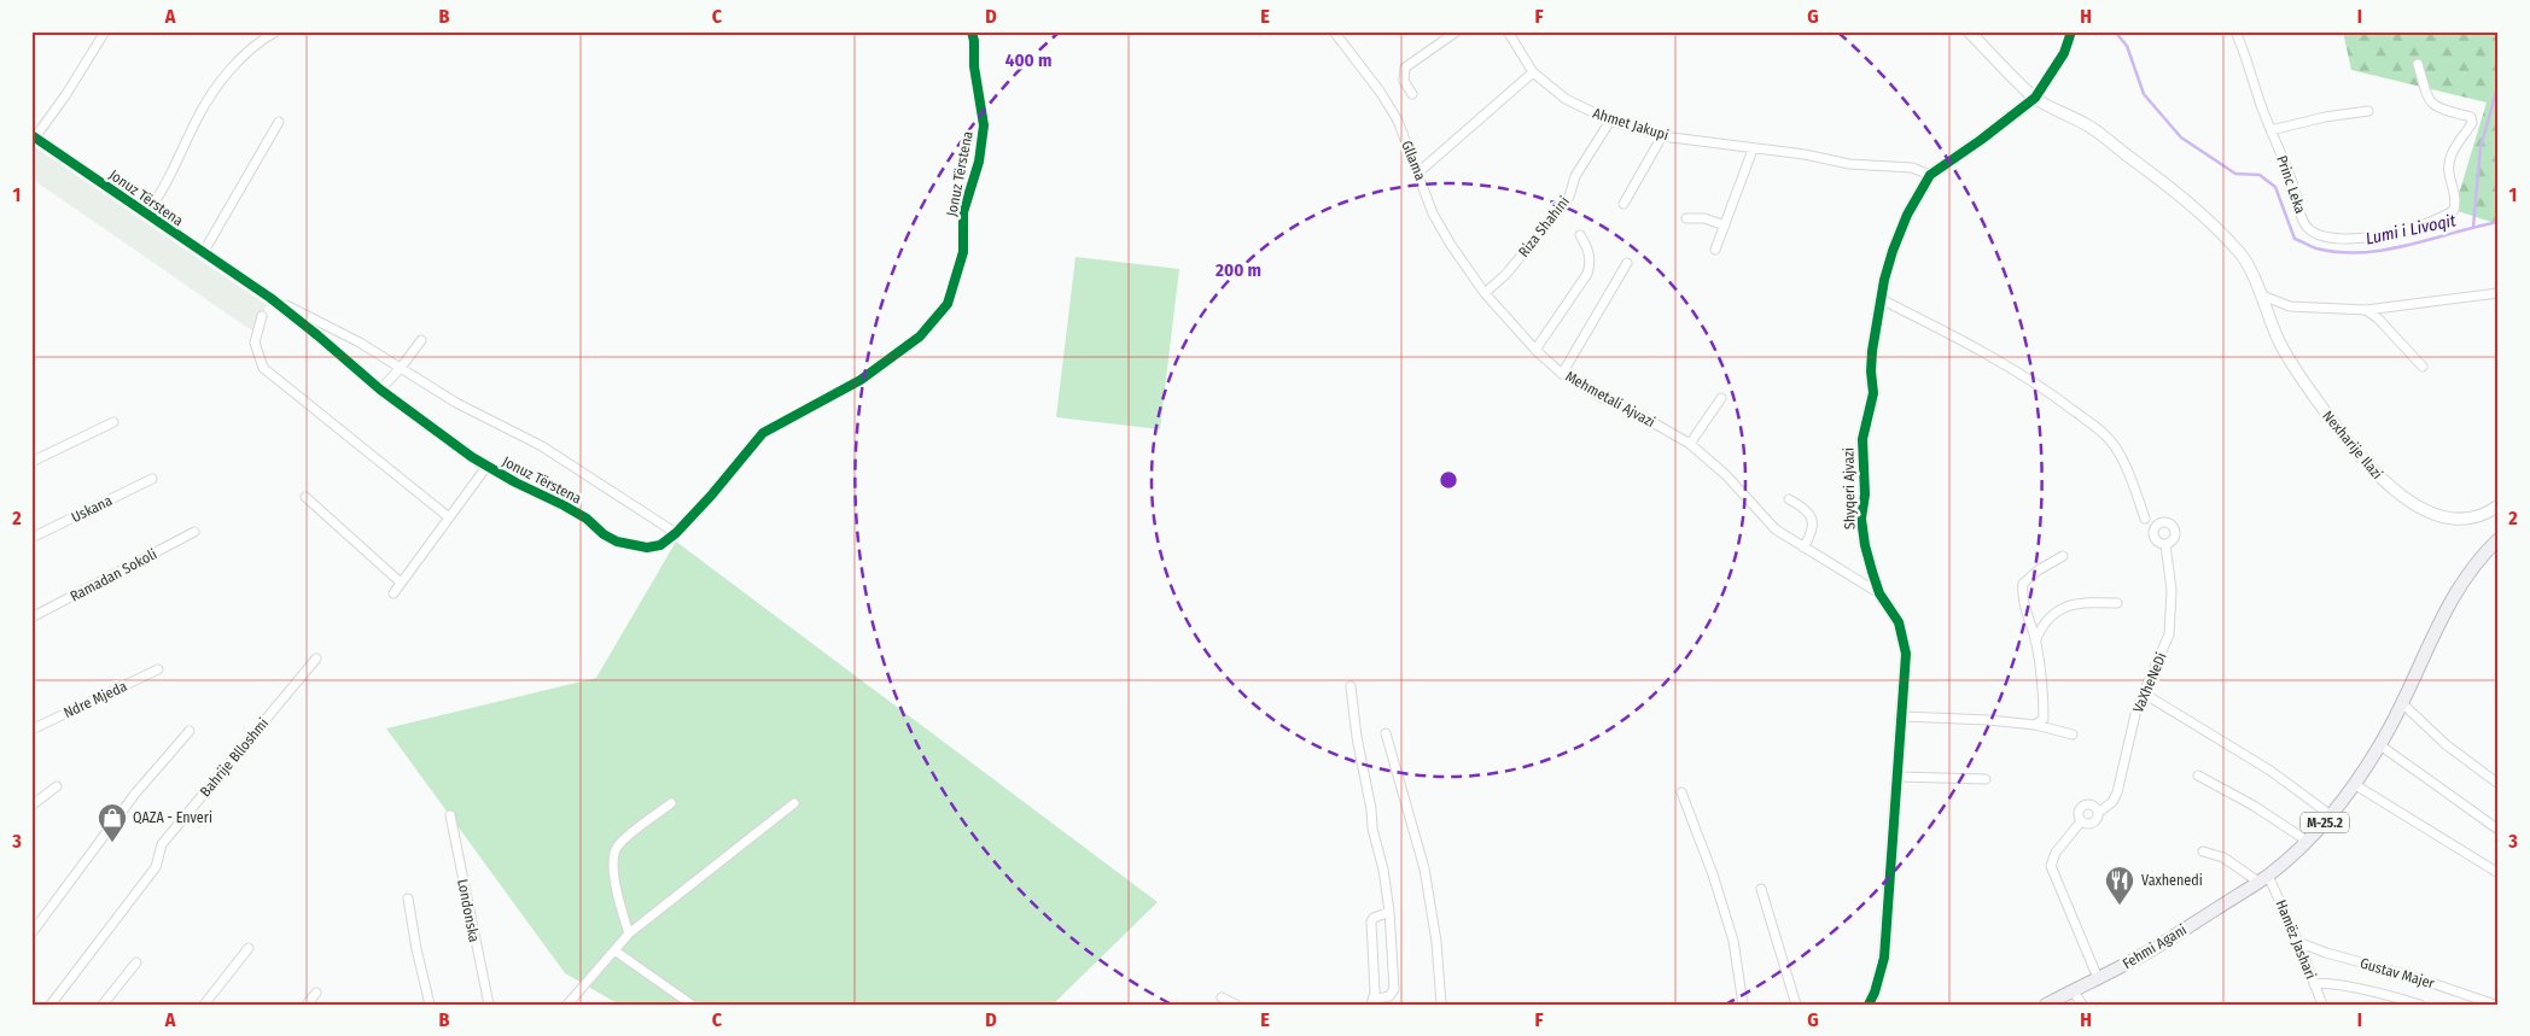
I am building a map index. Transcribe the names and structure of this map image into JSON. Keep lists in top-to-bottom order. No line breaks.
{"streets":{"main road":["M-25.2","Fehmi Agani"],"street":["Ahmet Jakupi","Gllama","Jonuz Tërstena","Princ Leka","Riza Shahini","Mehmetali Ajvazi","Nexharije Ilazi","Shyqeri Ajvazi","Uskana","Ramadan Sokoli","VaXheNeDi","Ndre Mjeda","Bahrije Blloshmi","Londonska","Hamëz Jashari","Gustav Majer"]},"crossings":[["Ahmet Jakupi","Riza Shahini"],["Ahmet Jakupi","Shyqeri Ajvazi"],["Gllama","Riza Shahini"],["Gllama","Mehmetali Ajvazi"],["Riza Shahini","Mehmetali Ajvazi"],["Mehmetali Ajvazi","Shyqeri Ajvazi"],["Nexharije Ilazi","Shyqeri Ajvazi"],["VaXheNeDi","Fehmi Agani"],["Hamëz Jashari","Fehmi Agani"],["Hamëz Jashari","Gustav Majer"]],"water":["Lumi i Livoqit"],"places":{"shop":["QAZA - Enveri"],"restaurant":["Vaxhenedi"]},"grid":{"columns":["A","B","C","D","E","F","G","H","I"],"rows":["1","2","3"]},"rings":["400 m","200 m"]}
